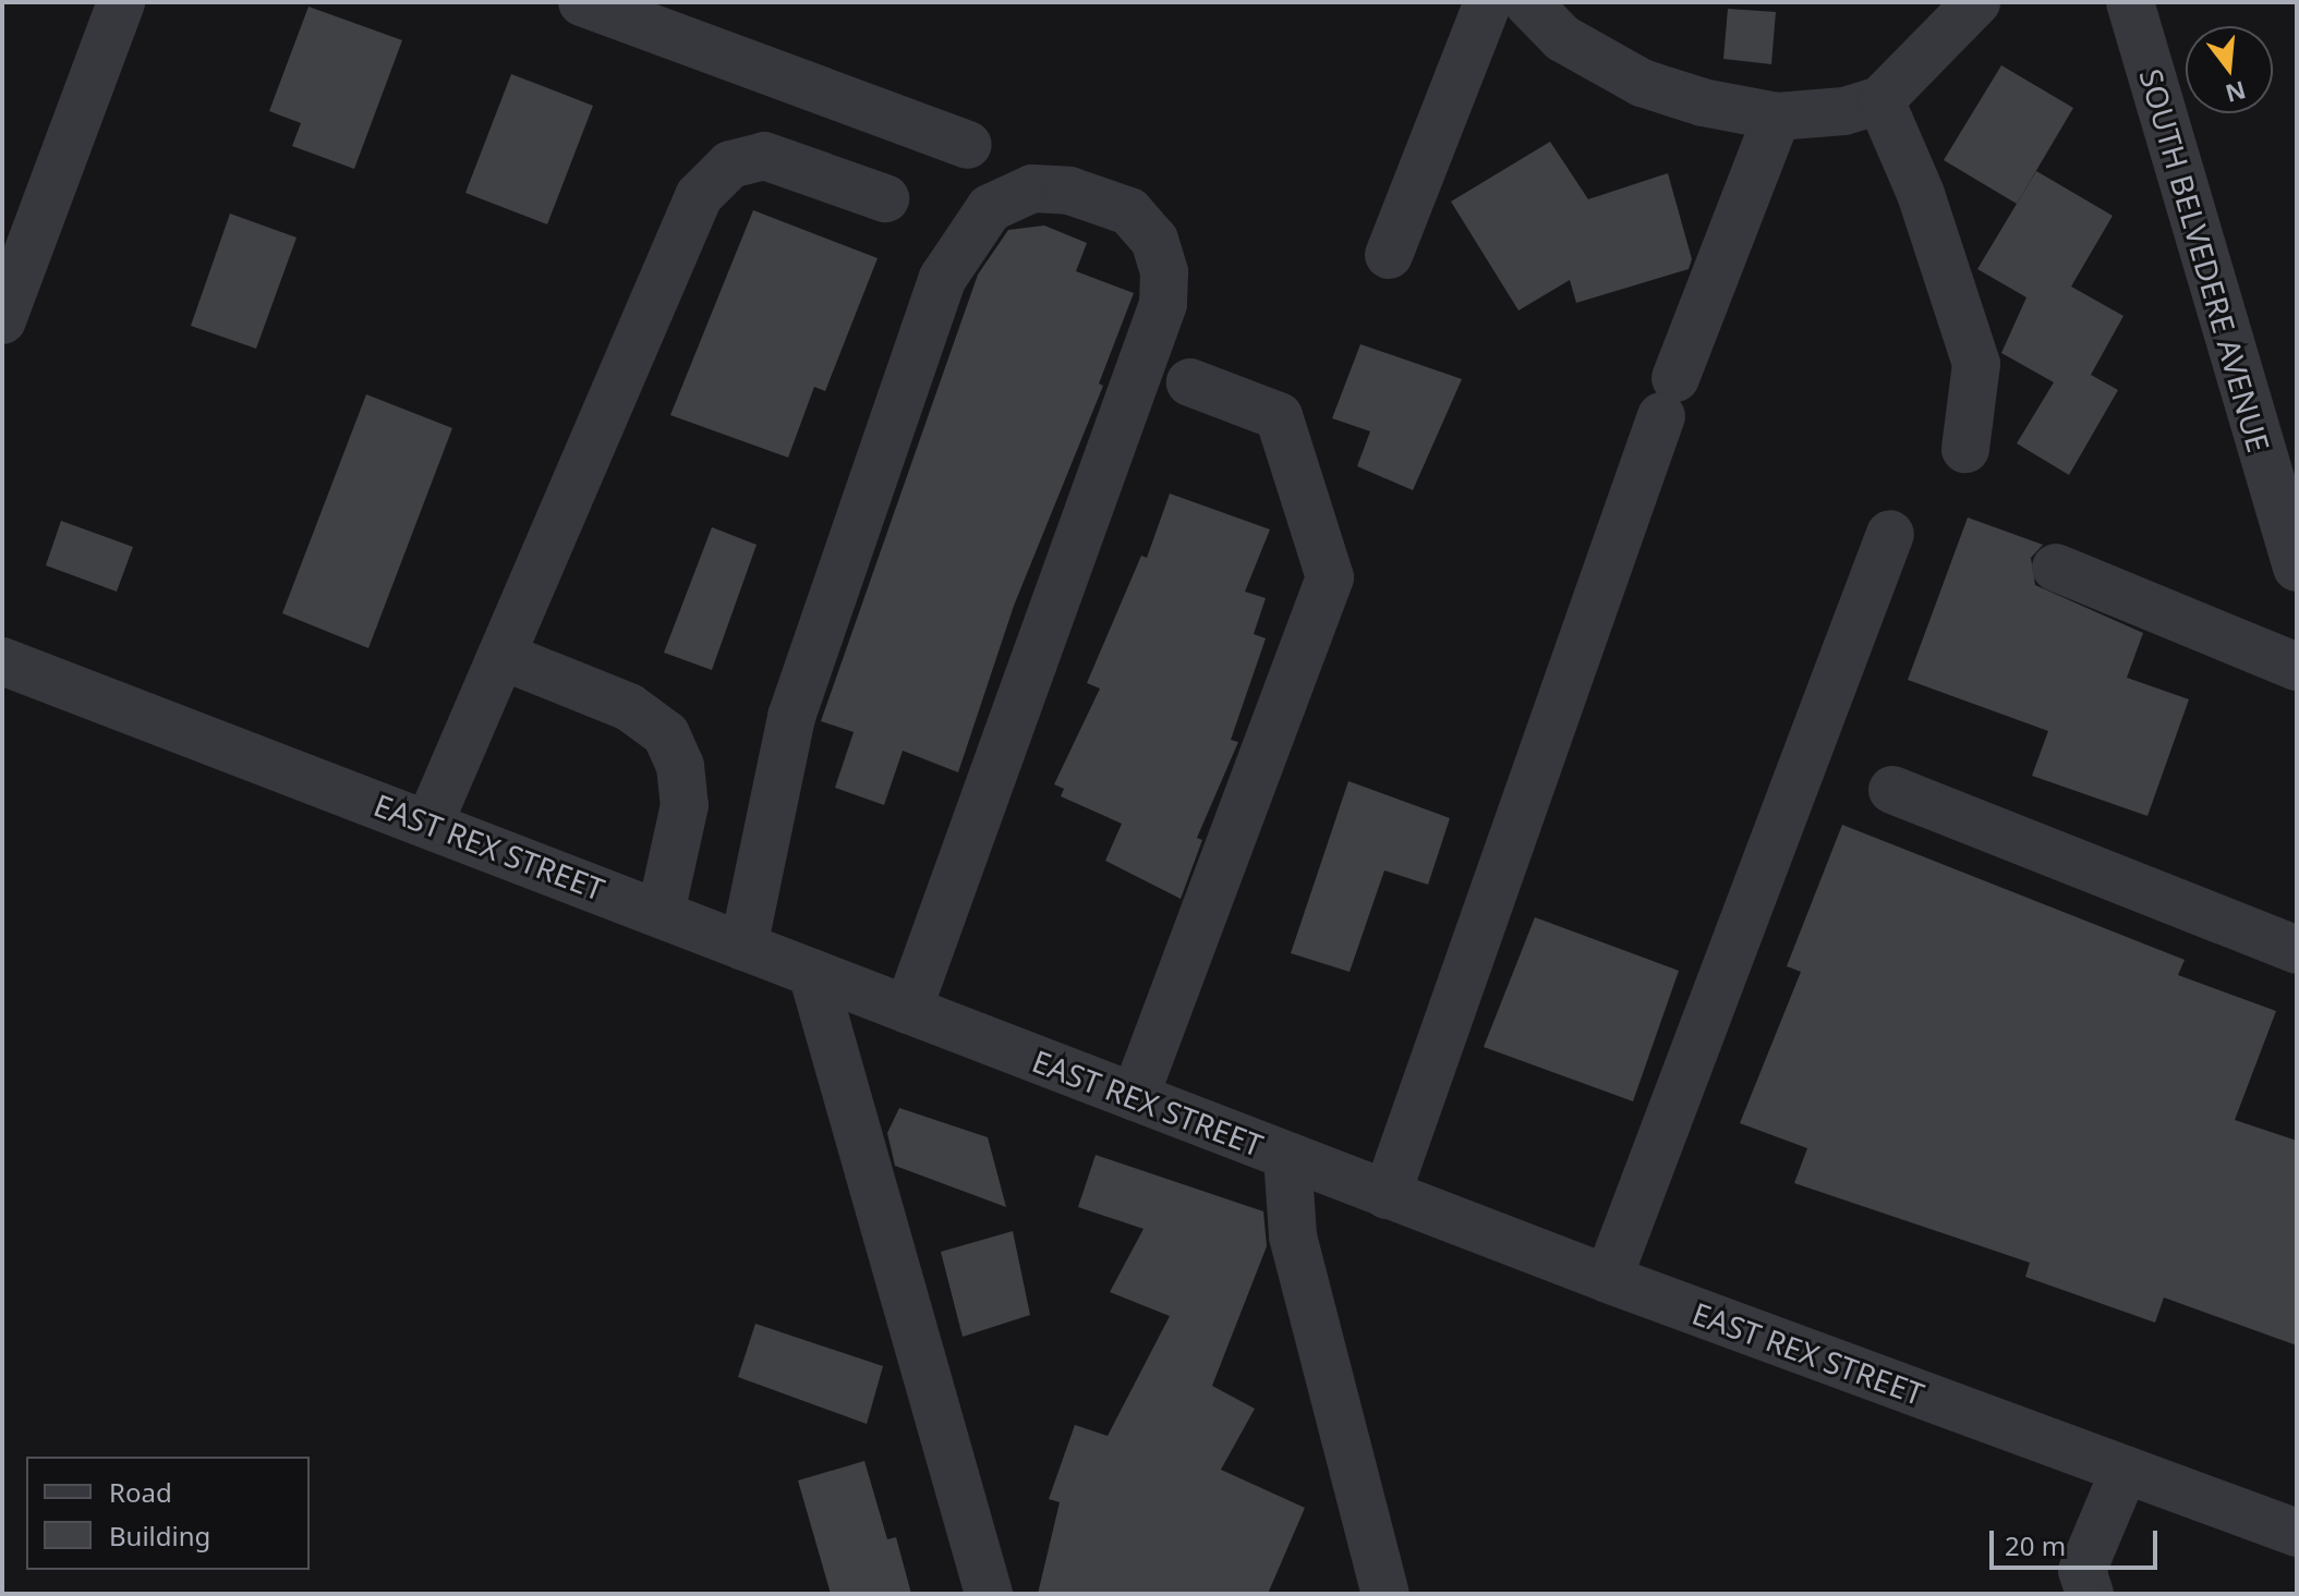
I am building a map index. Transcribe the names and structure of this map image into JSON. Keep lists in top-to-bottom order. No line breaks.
{"streets":{"street":["SOUTH BELVEDERE AVENUE","EAST REX STREET"]},"legend":["Road","Building"],"scale_bar":"20 m","north":"bottom"}
